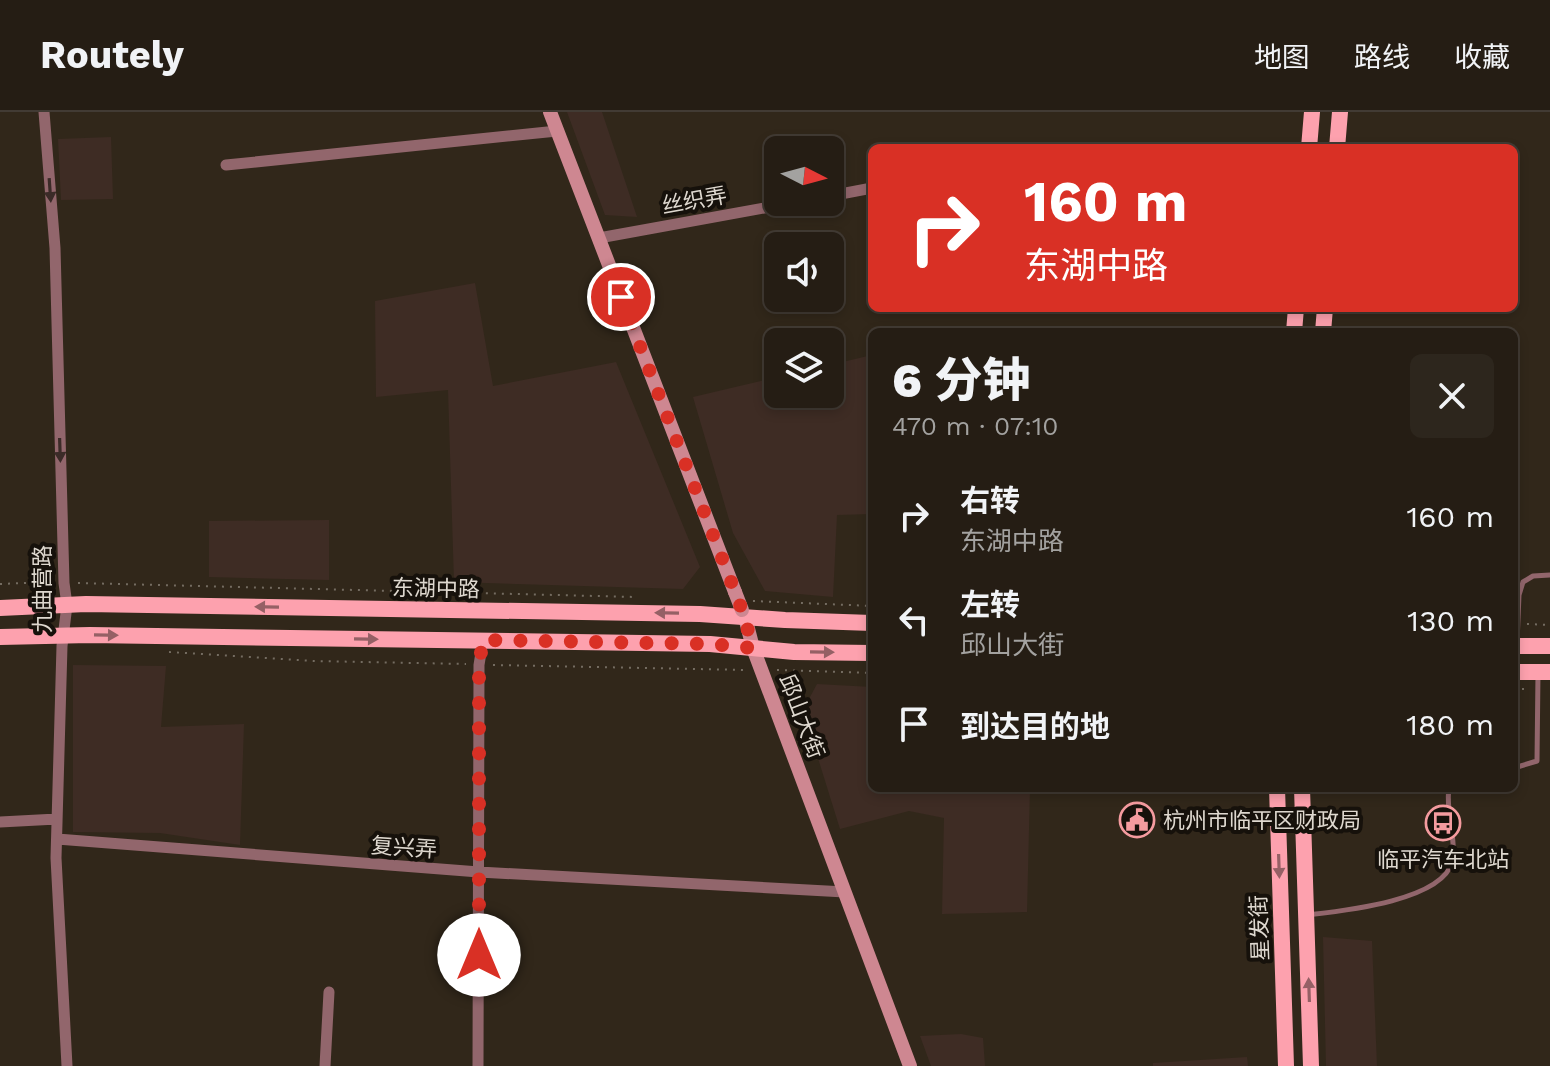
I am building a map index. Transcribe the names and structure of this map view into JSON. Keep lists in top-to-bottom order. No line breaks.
{"streets":{"main road":["东湖中路","邱山大街","星发街"],"street":["丝织弄","九曲营路","复兴弄"]},"crossings":[["丝织弄","邱山大街"],["东湖中路","九曲营路"],["东湖中路","邱山大街"],["九曲营路","复兴弄"],["邱山大街","复兴弄"]],"one_way":["九曲营路"],"places":{"public building":["杭州市临平区财政局"],"bus stop":["临平汽车北站"]},"north":"right","page":{"header":"Routely","nav":["地图","路线","收藏"],"turn":["160 m","东湖中路"],"heading":["6 分钟","470 m · 07:10"],"list":[{"name":"右转","note":"东湖中路","value":"160 m"},{"name":"左转","note":"邱山大街","value":"130 m"},{"name":"到达目的地","value":"180 m"}]}}
